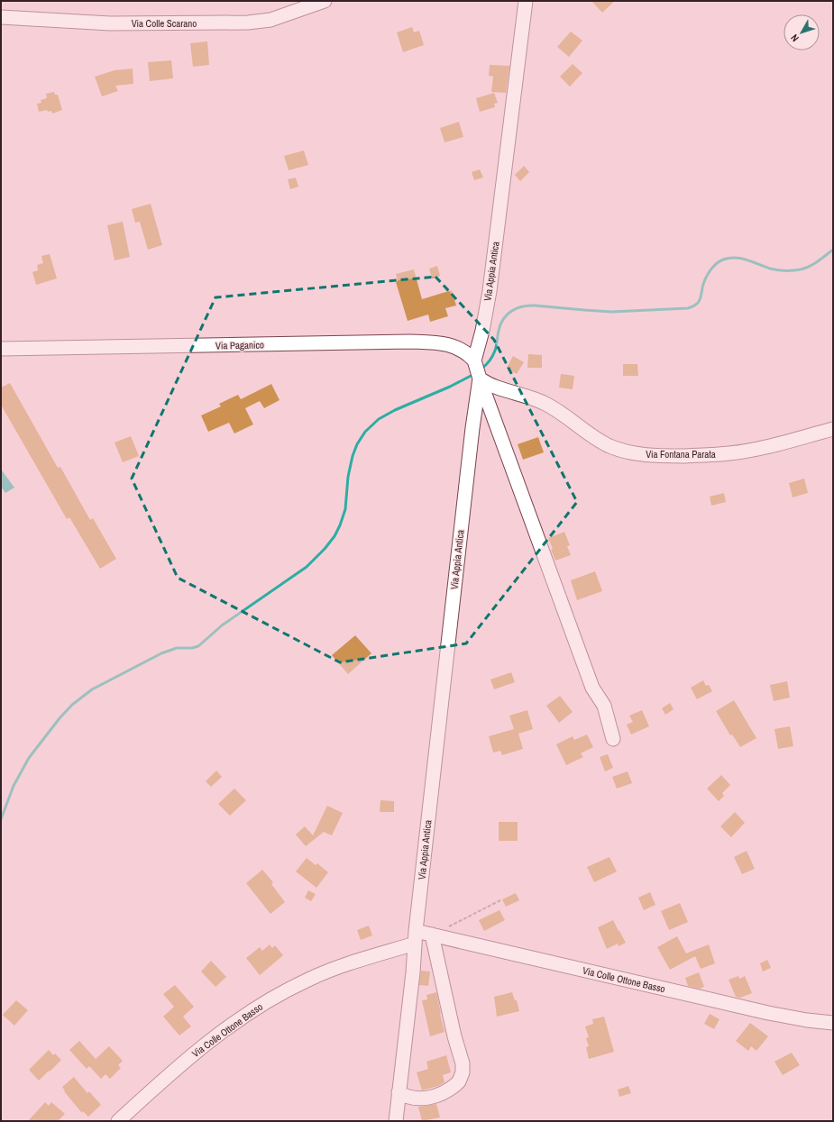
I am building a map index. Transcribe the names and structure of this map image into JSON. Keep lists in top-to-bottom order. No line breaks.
{"streets":{"street":["Via Colle Scarano","Via Appia Antica","Via Paganico","Via Fontana Parata","Via Colle Ottone Basso"]},"crossings":[["Via Appia Antica","Via Paganico"],["Via Appia Antica","Via Fontana Parata"],["Via Appia Antica","Via Colle Ottone Basso"]],"north":"bottom left"}
